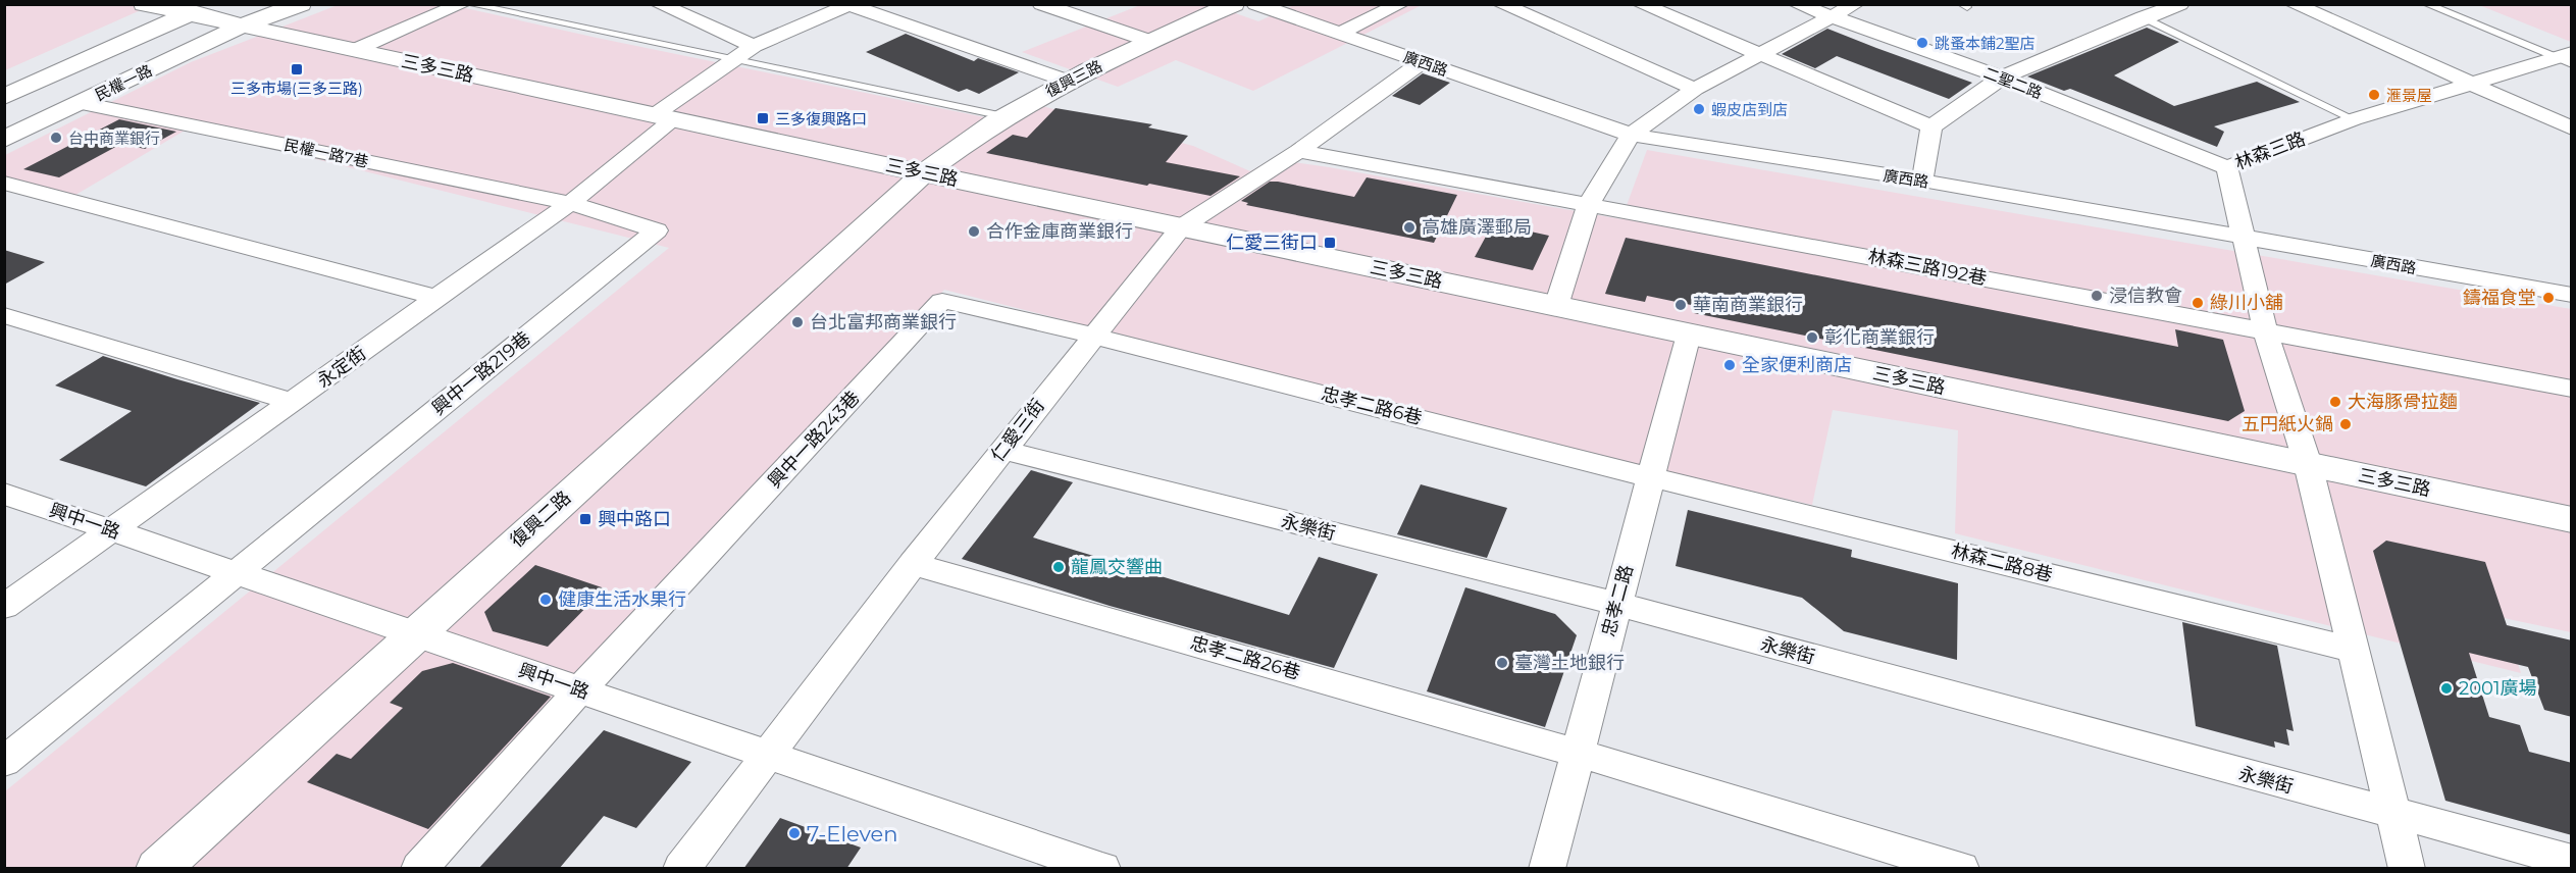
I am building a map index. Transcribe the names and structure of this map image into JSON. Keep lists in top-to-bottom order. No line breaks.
{"streets":{"street":["廣西路","三多三路","復興三路","民權一路","二聖二路","林森三路","民權一路7巷","林森三路192巷","永定街","興中一路219巷","忠孝二路6巷","仁愛三街","興中一路243巷","復興二路","興中一路","永樂街","林森二路8巷","忠孝二路","忠孝二路26巷"]},"crossings":[["廣西路","林森三路"],["廣西路","仁愛三街"],["三多三路","復興三路"],["三多三路","民權一路"],["三多三路","林森三路"],["三多三路","永定街"],["三多三路","仁愛三街"],["三多三路","復興二路"],["三多三路","忠孝二路"],["復興三路","復興二路"],["民權一路","民權一路7巷"],["二聖二路","林森三路"],["林森三路","林森三路192巷"],["林森三路","永樂街"],["林森三路","林森二路8巷"],["民權一路7巷","永定街"],["民權一路7巷","興中一路219巷"],["林森三路192巷","仁愛三街"],["永定街","興中一路219巷"],["永定街","興中一路"],["興中一路219巷","興中一路"],["忠孝二路6巷","仁愛三街"],["忠孝二路6巷","興中一路243巷"],["忠孝二路6巷","林森二路8巷"],["忠孝二路6巷","忠孝二路"],["仁愛三街","興中一路243巷"],["仁愛三街","興中一路"],["仁愛三街","永樂街"],["仁愛三街","忠孝二路26巷"],["興中一路243巷","興中一路"],["復興二路","興中一路"],["永樂街","忠孝二路"],["林森二路8巷","忠孝二路"],["忠孝二路","忠孝二路26巷"]],"places":{"other":["跳蚤本鋪2聖店","滙景屋","蝦皮店到店","台中商業銀行","高雄廣澤郵局","合作金庫商業銀行","浸信教會","鑄福食堂","綠川小舖","華南商業銀行","台北富邦商業銀行","彰化商業銀行","全家便利商店","大海豚骨拉麵","五円紙火鍋","龍鳳交響曲","健康生活水果行","臺灣土地銀行","2001廣場","7-Eleven"],"transit":["三多市場(三多三路)","三多復興路口","仁愛三街口","興中路口"]}}
